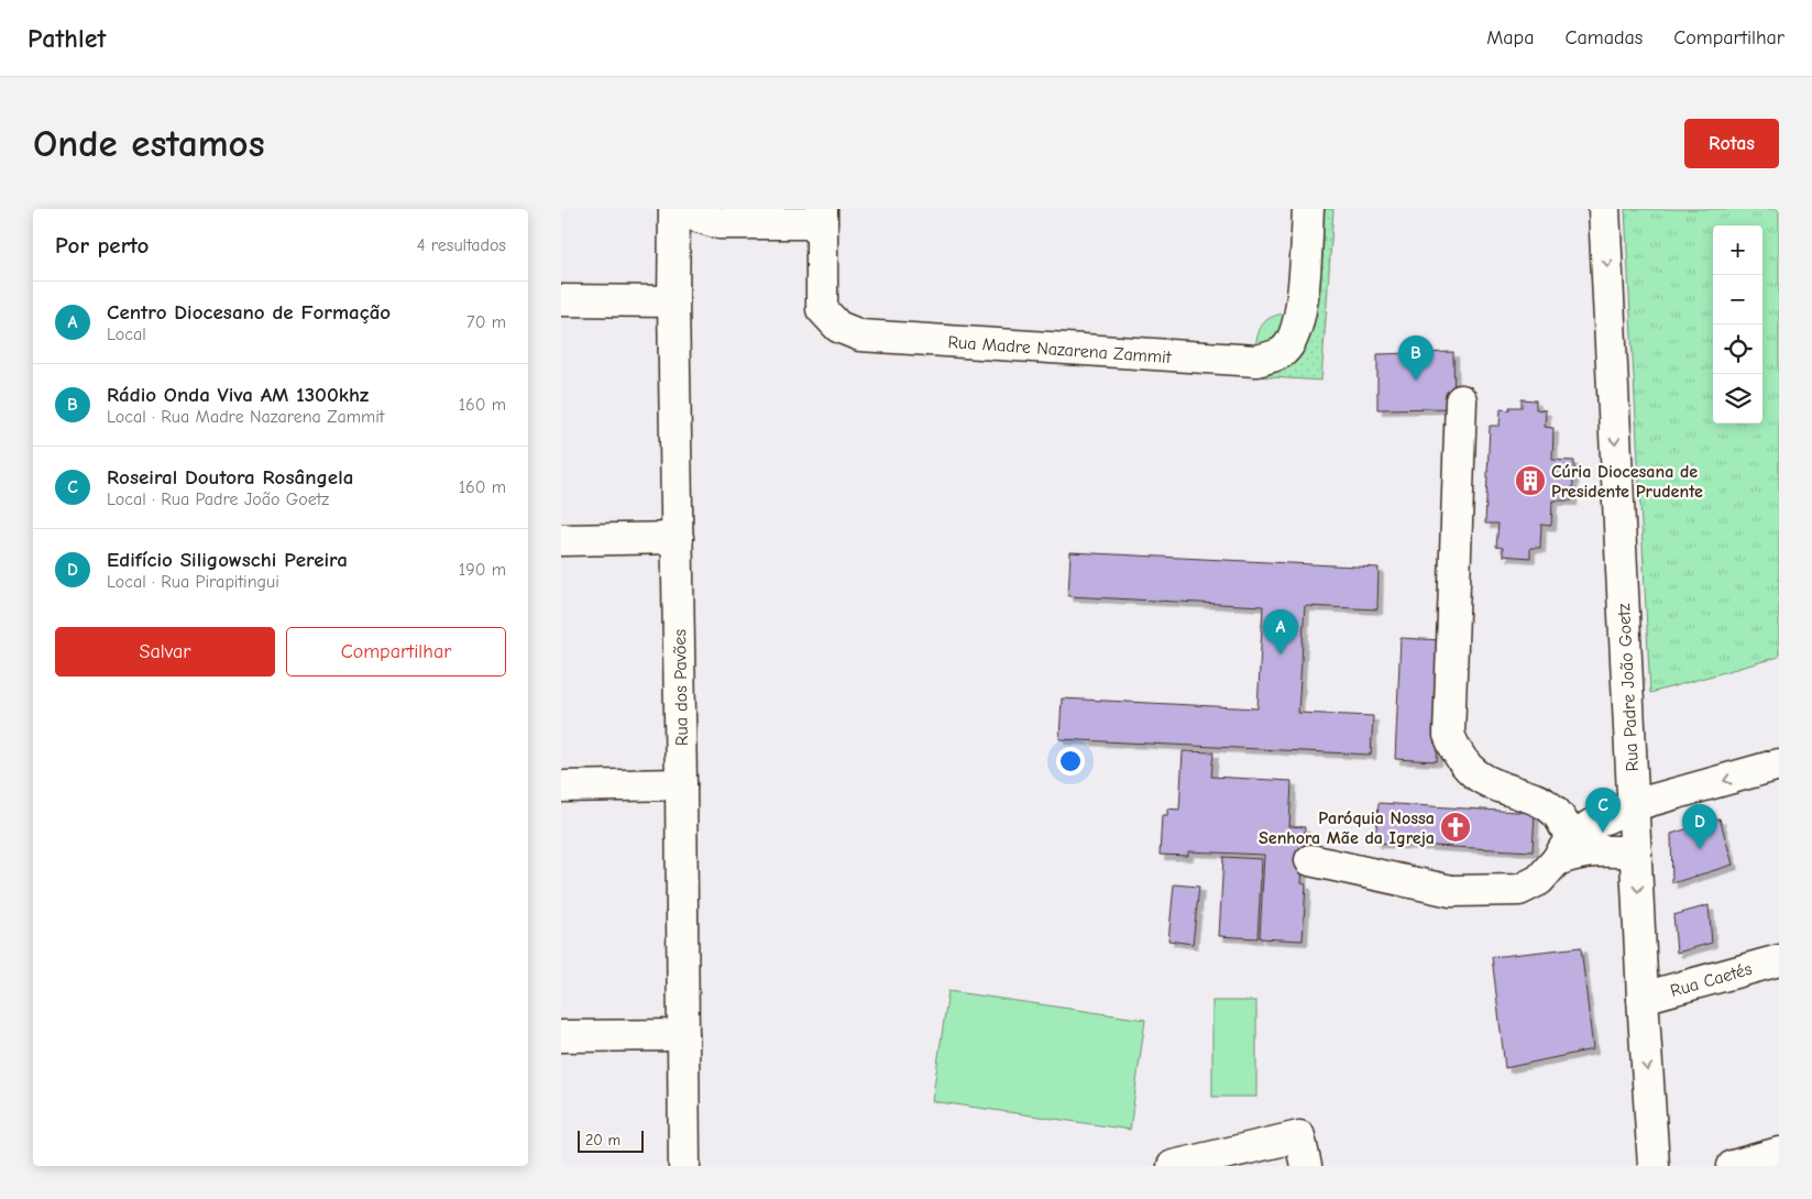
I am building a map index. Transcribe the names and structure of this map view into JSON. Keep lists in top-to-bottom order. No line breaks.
{"streets":{"street":["Rua Madre Nazarena Zammit","Rua dos Pavões","Rua Padre João Goetz","Rua Caetés"]},"crossings":[["Rua Padre João Goetz","Rua Caetés"]],"one_way":["Rua Padre João Goetz"],"places":{"building":["Cúria Diocesana de Presidente Prudente"],"church":["Paróquia Nossa Senhora Mãe da Igreja"]},"scale_bar":"20 m","page":{"header":"Pathlet","nav":["Mapa","Camadas","Compartilhar"],"buttons":["Rotas",["Salvar","Compartilhar"]],"title":"Onde estamos","heading":["Por perto","4 resultados"],"map_buttons":["+","−"],"list":[{"mark":"A","name":"Centro Diocesano de Formação","note":"Local","value":"70 m"},{"mark":"B","name":"Rádio Onda Viva AM 1300khz","note":"Local · Rua Madre Nazarena Zammit","value":"160 m"},{"mark":"C","name":"Roseiral Doutora Rosângela","note":"Local · Rua Padre João Goetz","value":"160 m"},{"mark":"D","name":"Edifício Siligowschi Pereira","note":"Local · Rua Pirapitingui","value":"190 m"}],"pins":["B","A","C","D"],"scale":"20 m"}}
